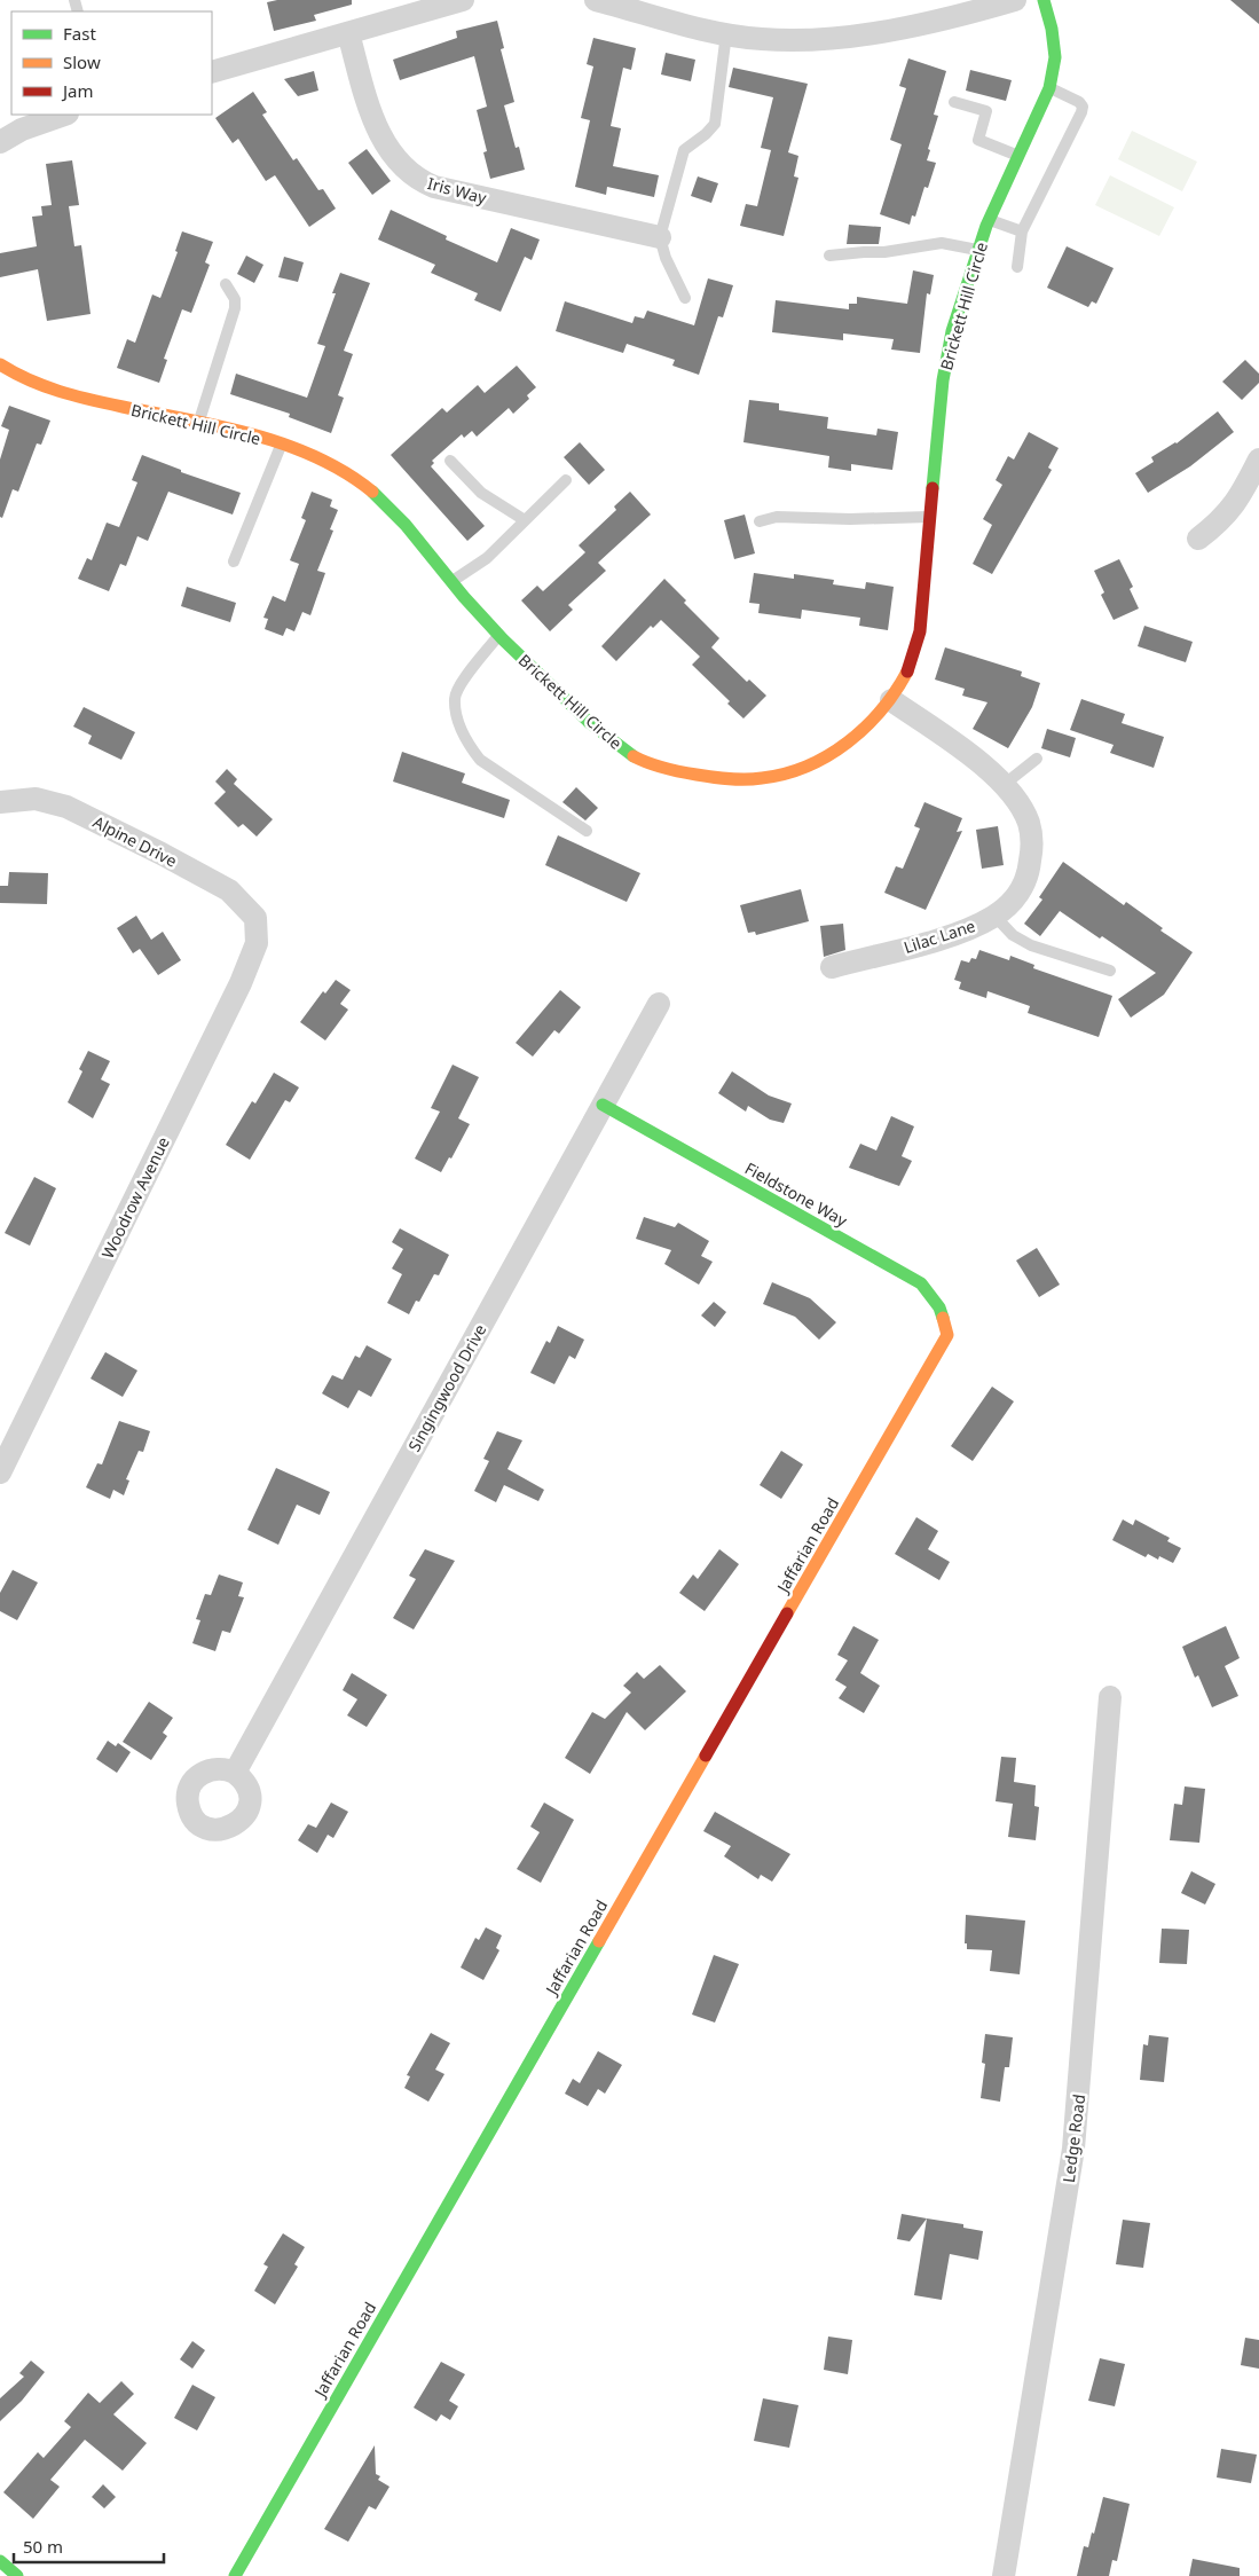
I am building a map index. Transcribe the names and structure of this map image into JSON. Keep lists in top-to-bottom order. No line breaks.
{"streets":{"main road":["Brickett Hill Circle","Fieldstone Way","Jaffarian Road"],"street":["Iris Way","Alpine Drive","Lilac Lane","Woodrow Avenue","Singingwood Drive","Ledge Road"]},"crossings":[["Brickett Hill Circle","Lilac Lane"],["Alpine Drive","Woodrow Avenue"],["Fieldstone Way","Singingwood Drive"],["Fieldstone Way","Jaffarian Road"]],"legend":["Fast","Slow","Jam"],"scale_bar":"50 m"}
